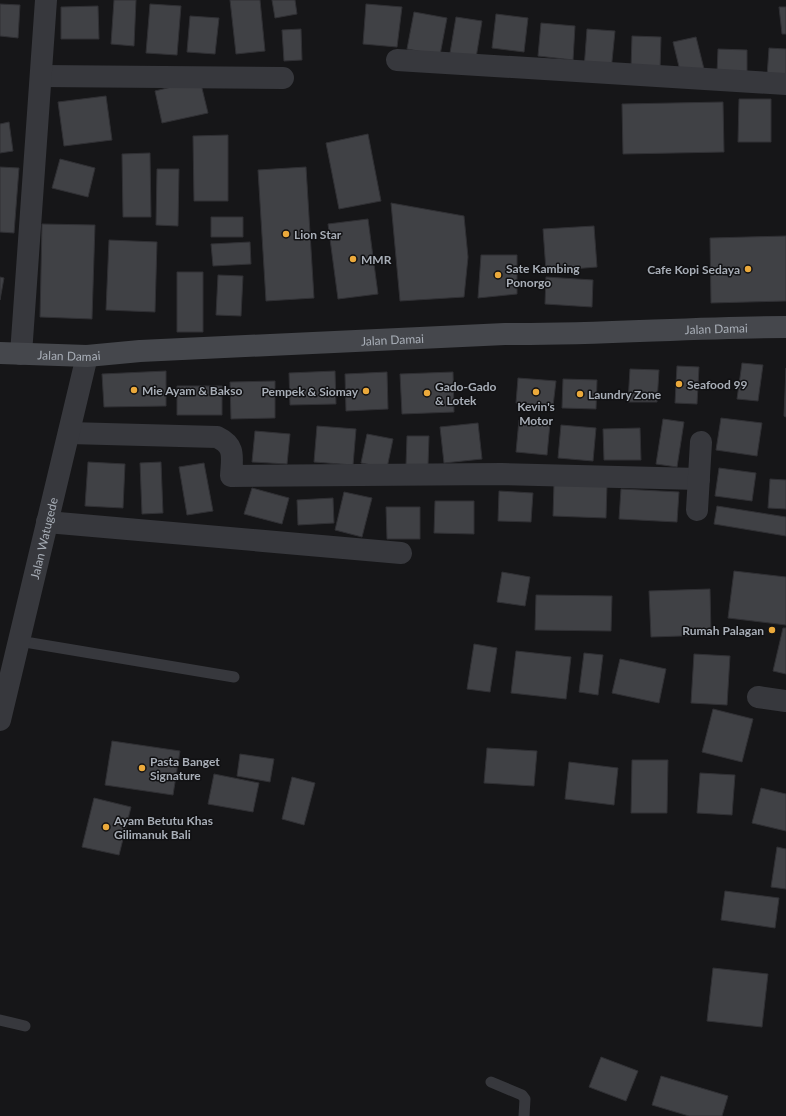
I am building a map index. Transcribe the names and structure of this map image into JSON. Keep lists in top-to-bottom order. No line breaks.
{"streets":{"main road":["Jalan Damai"],"street":["Jalan Watugede"]},"crossings":[["Jalan Damai","Jalan Watugede"]],"places":["Lion Star","MMR","Cafe Kopi Sedaya","Sate Kambing Ponorgo","Seafood 99","Mie Ayam & Bakso","Pempek & Siomay","Kevin's Motor","Gado-Gado & Lotek","Laundry Zone","Rumah Palagan","Pasta Banget Signature","Ayam Betutu Khas Gilimanuk Bali"]}
